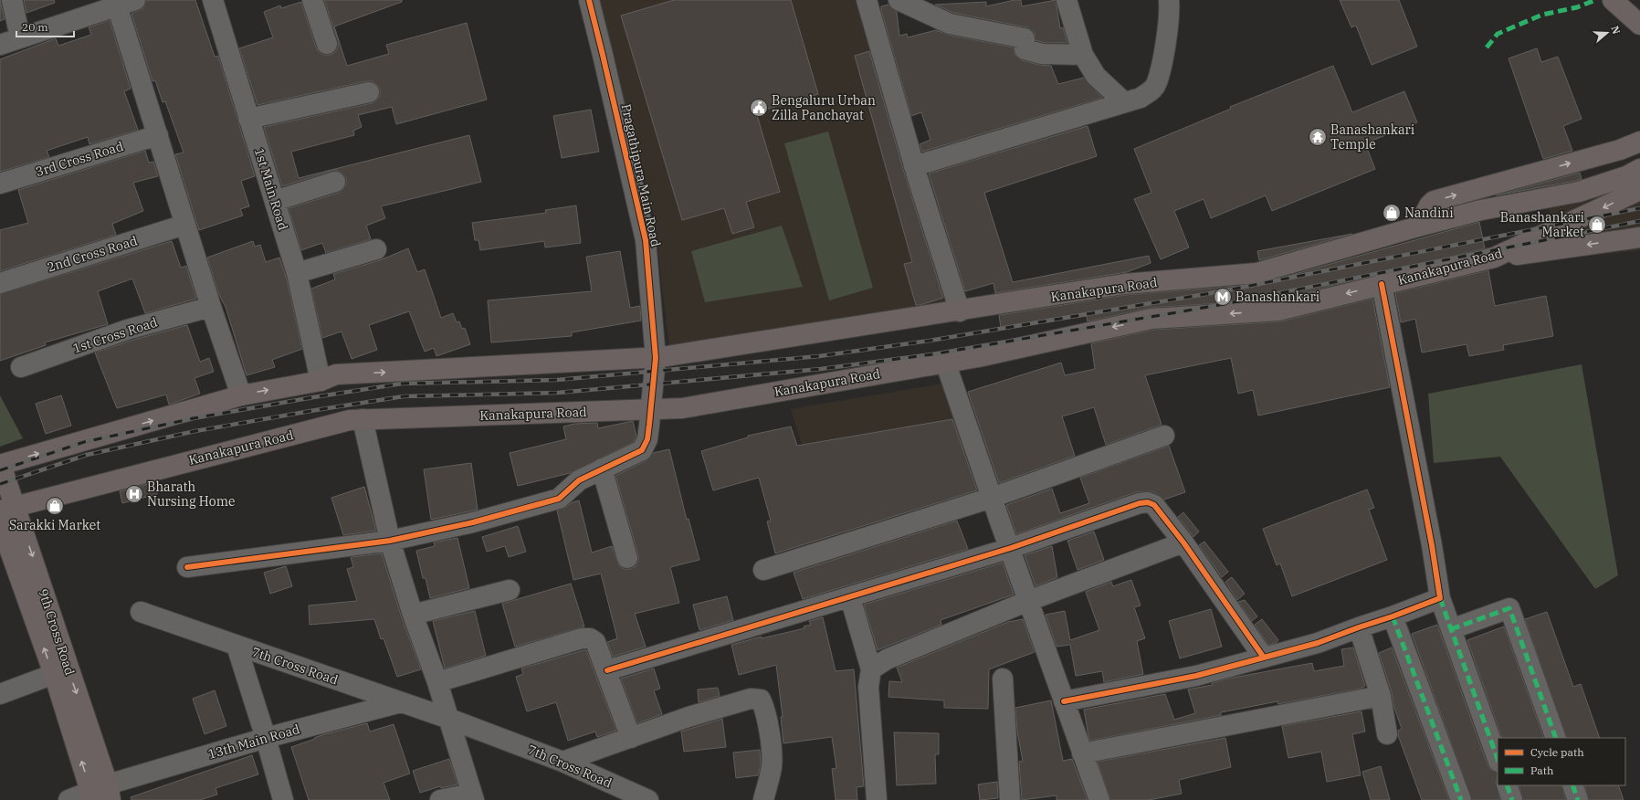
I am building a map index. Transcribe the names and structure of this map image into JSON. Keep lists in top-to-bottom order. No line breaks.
{"streets":{"main road":["Kanakapura Road","9th Cross Road"],"street":["3rd Cross Road","Pragathipura Main Road","1st Main Road","2nd Cross Road","1st Cross Road","7th Cross Road","13th Main Road"]},"crossings":[["Pragathipura Main Road","Kanakapura Road"],["1st Main Road","Kanakapura Road"],["Kanakapura Road","9th Cross Road"],["9th Cross Road","13th Main Road"],["7th Cross Road","13th Main Road"]],"places":{"public building":["Bengaluru Urban Zilla Panchayat"],"temple":["Banashankari Temple"],"shop":["Nandini","Banashankari Market","Sarakki Market"],"metro station":["Banashankari"],"hospital":["Bharath Nursing Home"]},"legend":["Cycle path","Path"],"scale_bar":"20 m","north":"right"}
